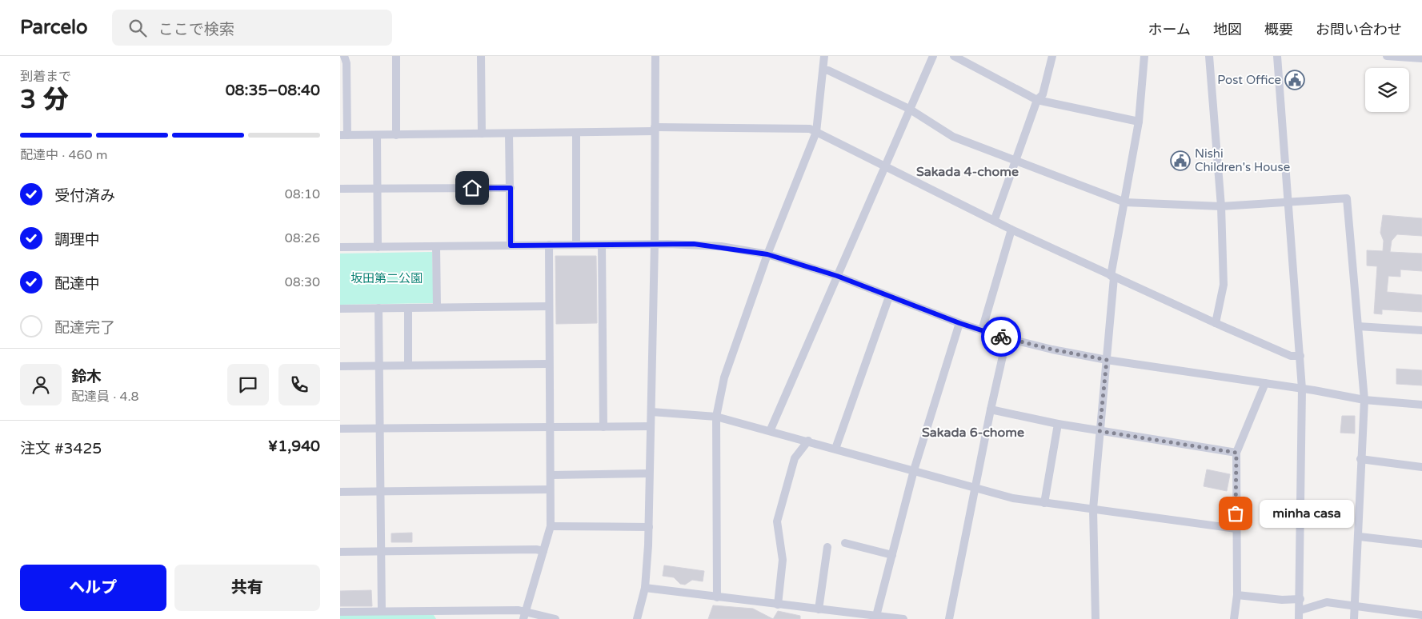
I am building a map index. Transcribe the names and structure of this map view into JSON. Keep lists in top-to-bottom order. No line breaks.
{"districts":["Sakada 4-chome","Sakada 6-chome"],"parks":["坂田第二公園"],"places":{"public building":["Post Office","Nishi Children's House"],"other":["minha casa"]},"page":{"header":"Parcelo","search":"ここで検索","nav":["ホーム","地図","概要","お問い合わせ"],"heading":["3 分","到着まで","08:35–08:40"],"panel":["鈴木","配達員 · 4.8","注文 #3425","¥1,940"],"bar":"配達中 · 460 m","list":[["受付済み","08:10"],["調理中","08:26"],["配達中","08:30"],"配達完了"],"bubble":"minha casa","buttons":["ヘルプ","共有"]}}
